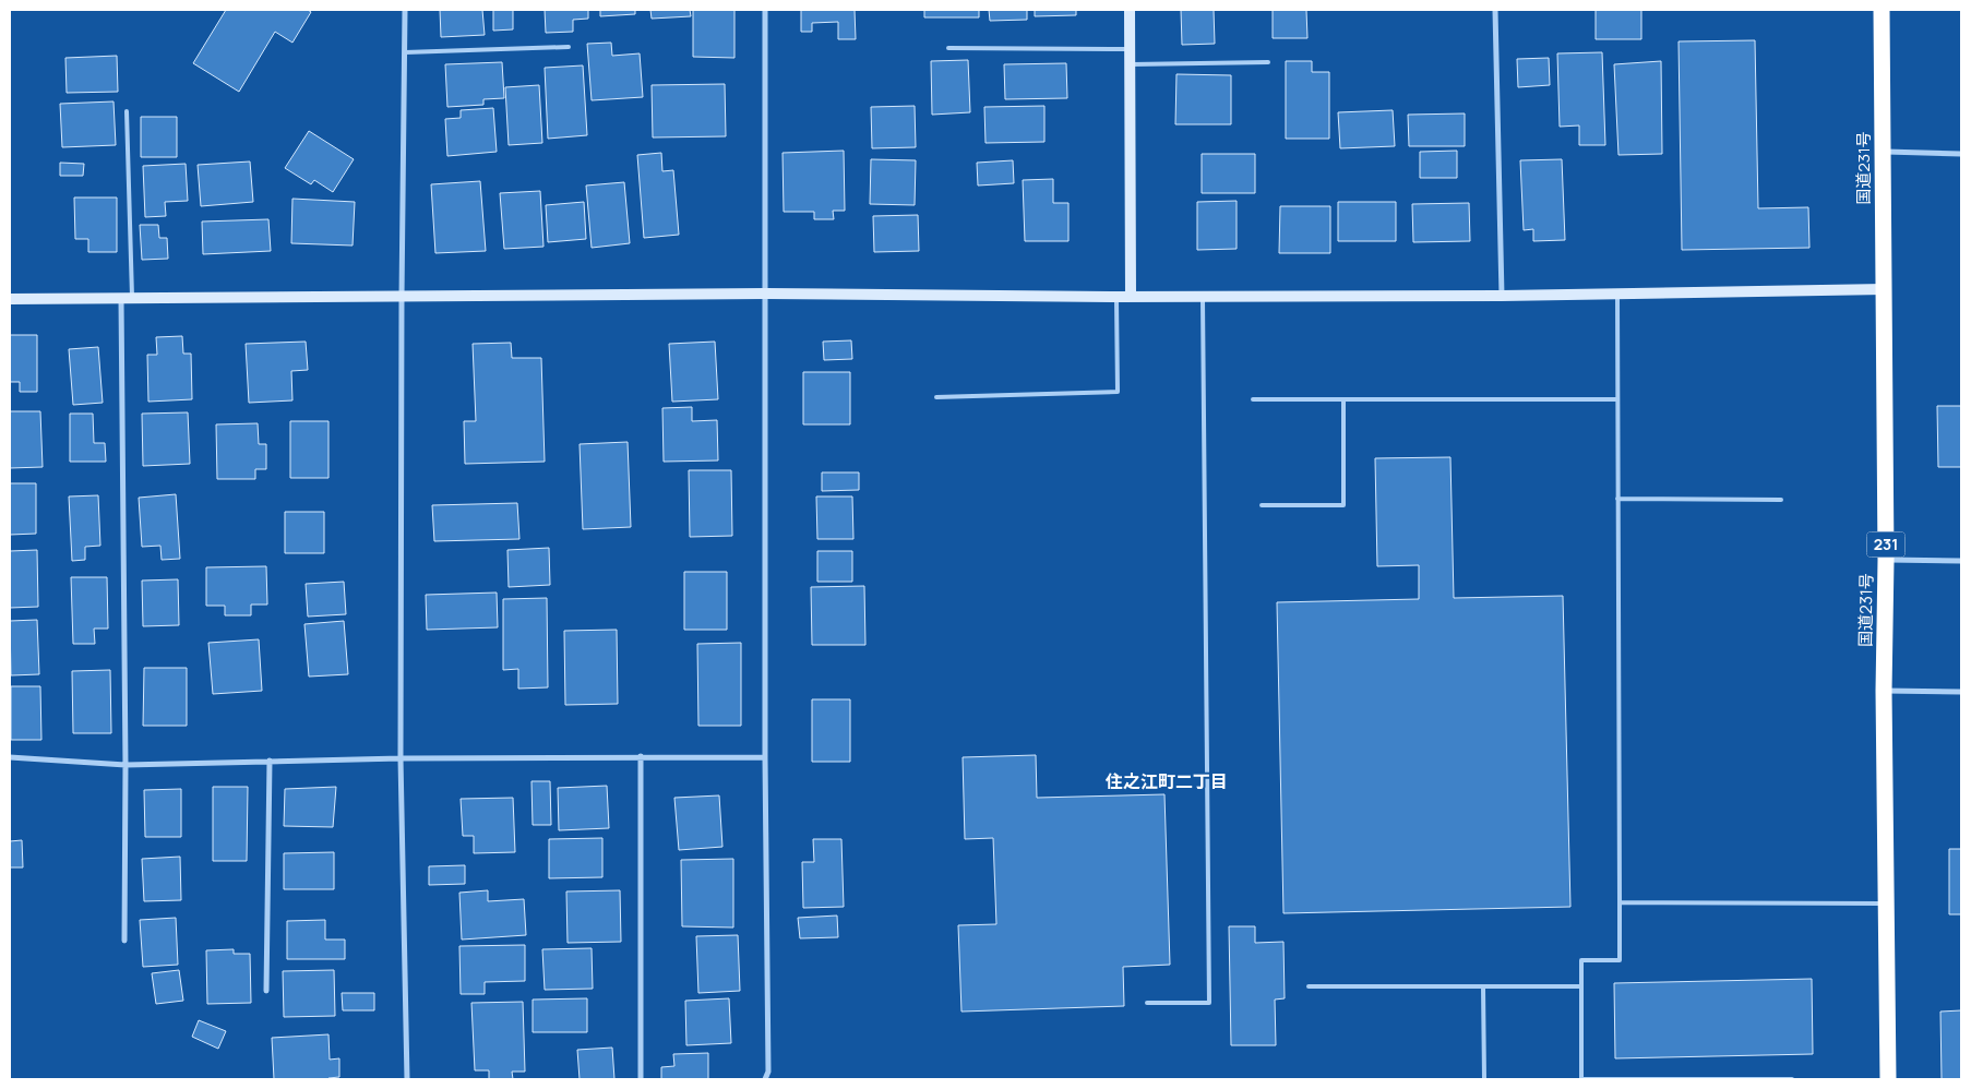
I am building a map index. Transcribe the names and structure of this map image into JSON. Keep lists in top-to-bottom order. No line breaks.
{"streets":{"highway":["国道231号","231"]},"districts":["住之江町二丁目"]}
